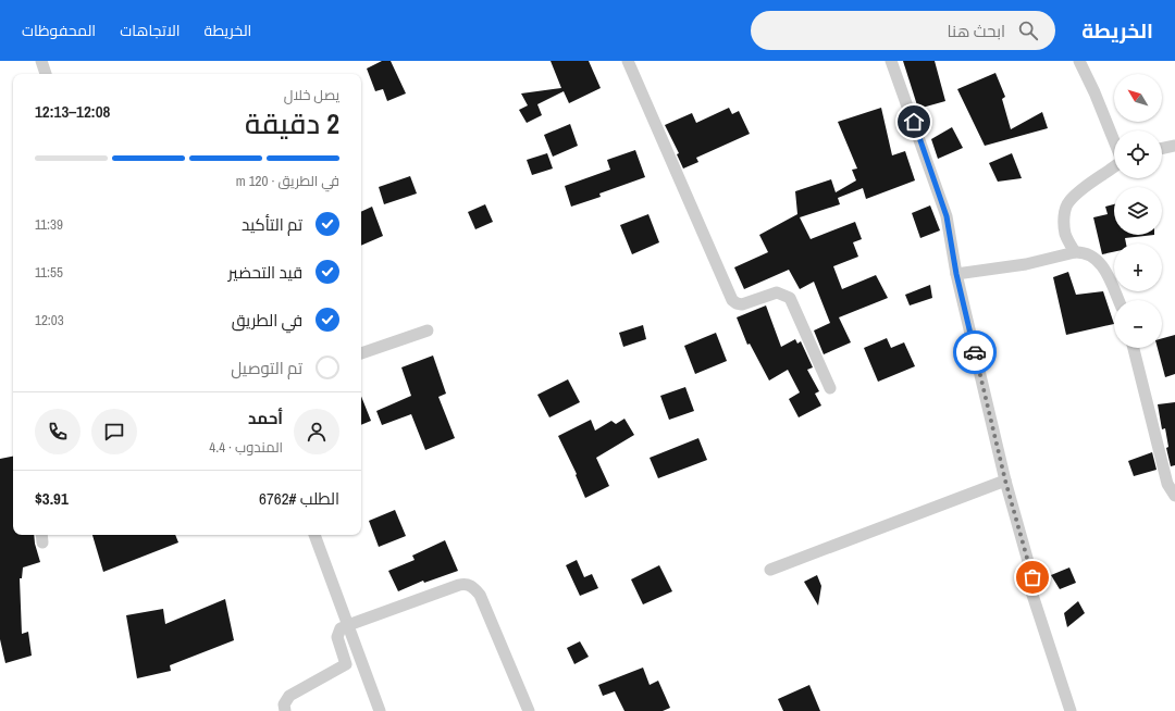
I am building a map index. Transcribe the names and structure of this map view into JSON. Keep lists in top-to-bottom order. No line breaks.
{"north":"top left","page":{"header":"الخريطة","search":"ابحث هنا","nav":["الخريطة","الاتجاهات","المحفوظات"],"map_buttons":["+","−"],"heading":["2 دقيقة","يصل خلال","12:08–12:13"],"panel":["أحمد","المندوب · 4.4","الطلب #6762","$3.91"],"bar":"في الطريق · 120 m","list":[["تم التأكيد","11:39"],["قيد التحضير","11:55"],["في الطريق","12:03"],"تم التوصيل"]}}
